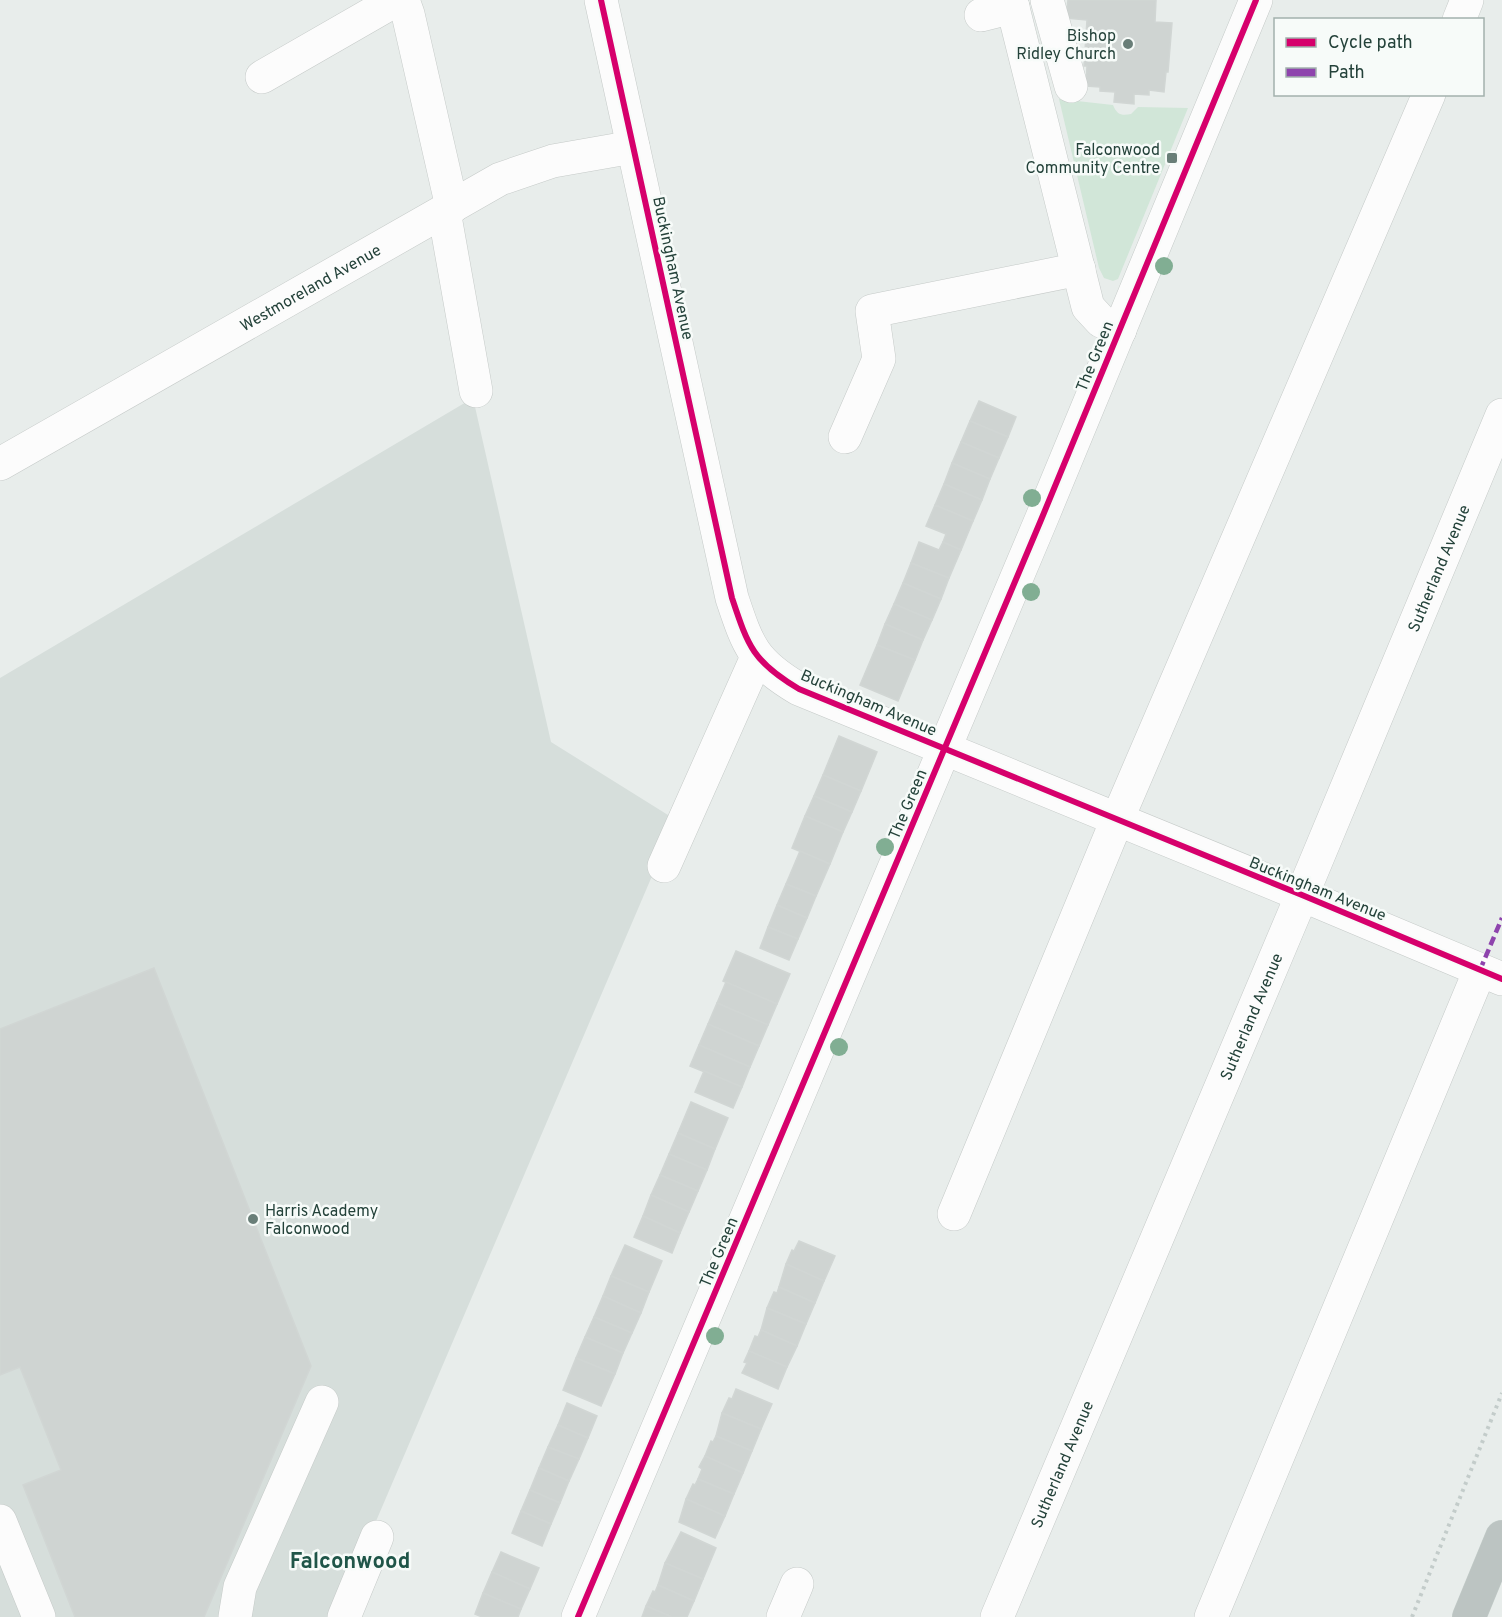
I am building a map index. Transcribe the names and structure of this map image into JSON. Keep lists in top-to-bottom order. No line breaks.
{"streets":{"street":["Buckingham Avenue","Westmoreland Avenue","The Green","Sutherland Avenue"]},"crossings":[["Buckingham Avenue","Westmoreland Avenue"],["Buckingham Avenue","The Green"],["Buckingham Avenue","Sutherland Avenue"]],"districts":["Falconwood"],"places":{"other":["Bishop Ridley Church","Harris Academy Falconwood"],"transit":["Falconwood Community Centre"]},"legend":["Cycle path","Path"]}
